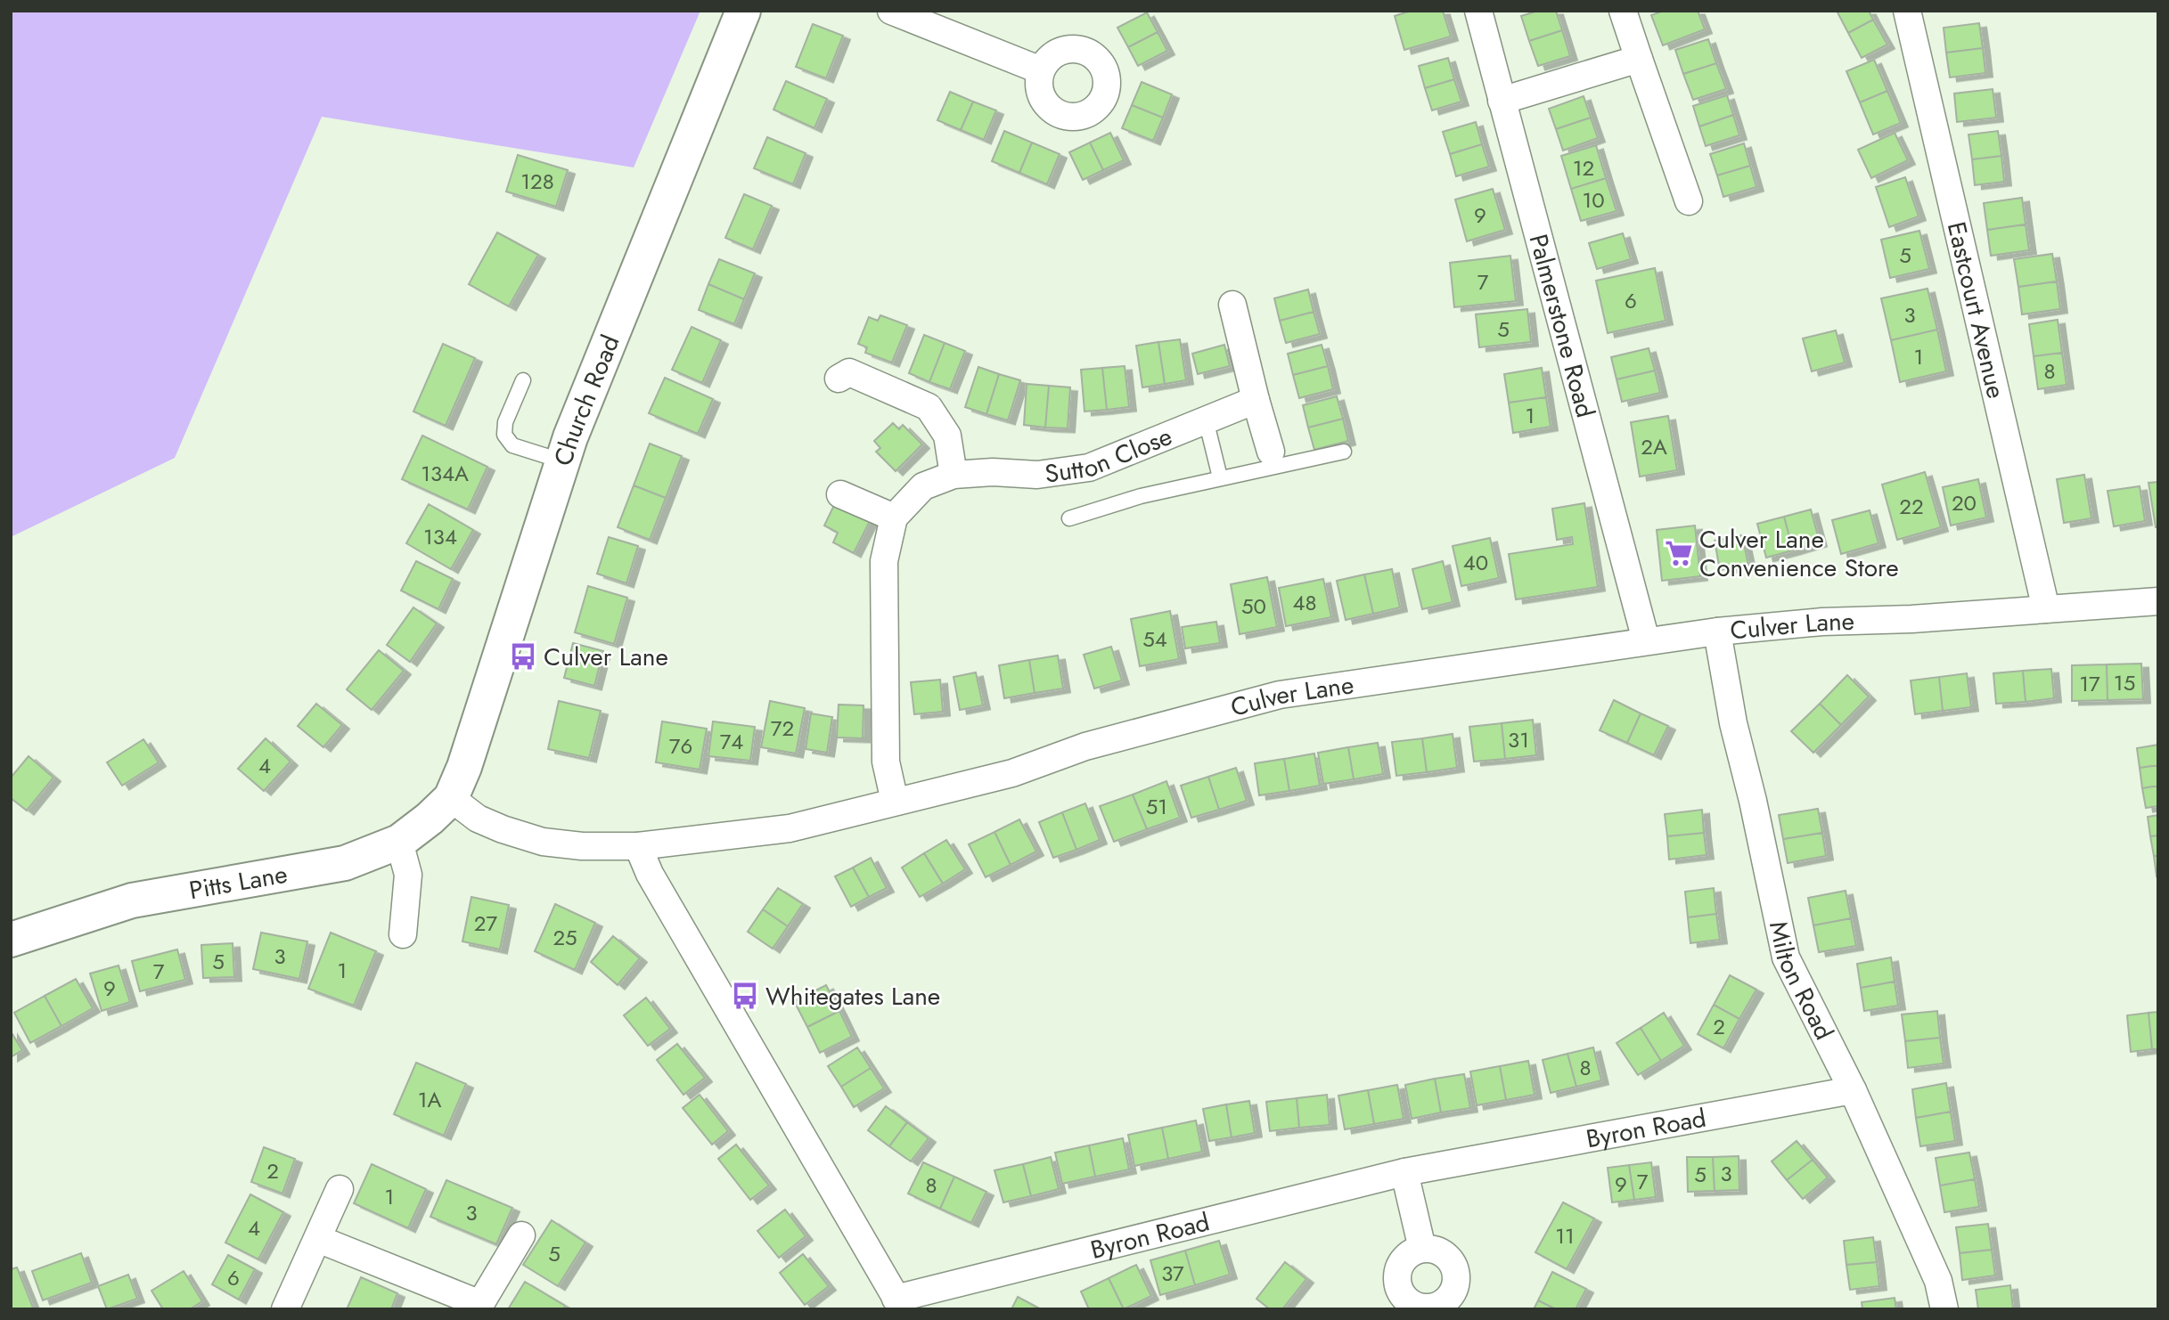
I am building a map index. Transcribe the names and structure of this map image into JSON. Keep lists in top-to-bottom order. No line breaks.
{"streets":{"main road":["Church Road","Pitts Lane"],"street":["Eastcourt Avenue","Palmerstone Road","Sutton Close","Culver Lane","Milton Road","Byron Road"]},"crossings":[["Eastcourt Avenue","Culver Lane"],["Palmerstone Road","Culver Lane"],["Church Road","Culver Lane"],["Church Road","Pitts Lane"],["Culver Lane","Pitts Lane"],["Culver Lane","Milton Road"],["Milton Road","Byron Road"]],"places":{"supermarket":["Culver Lane Convenience Store"],"bus stop":["Culver Lane","Whitegates Lane"]},"house_numbers":["12","128","10","9","5","7","6","3","5","1","8","1","2A","134A","20","22","134","40","48","50","54","15","17","72","31","74","76","4","51","27","25","3","5","1","7","9","2","8","1A","2","3","5","7","9","8","1","3","4","11","5","37","6"]}
